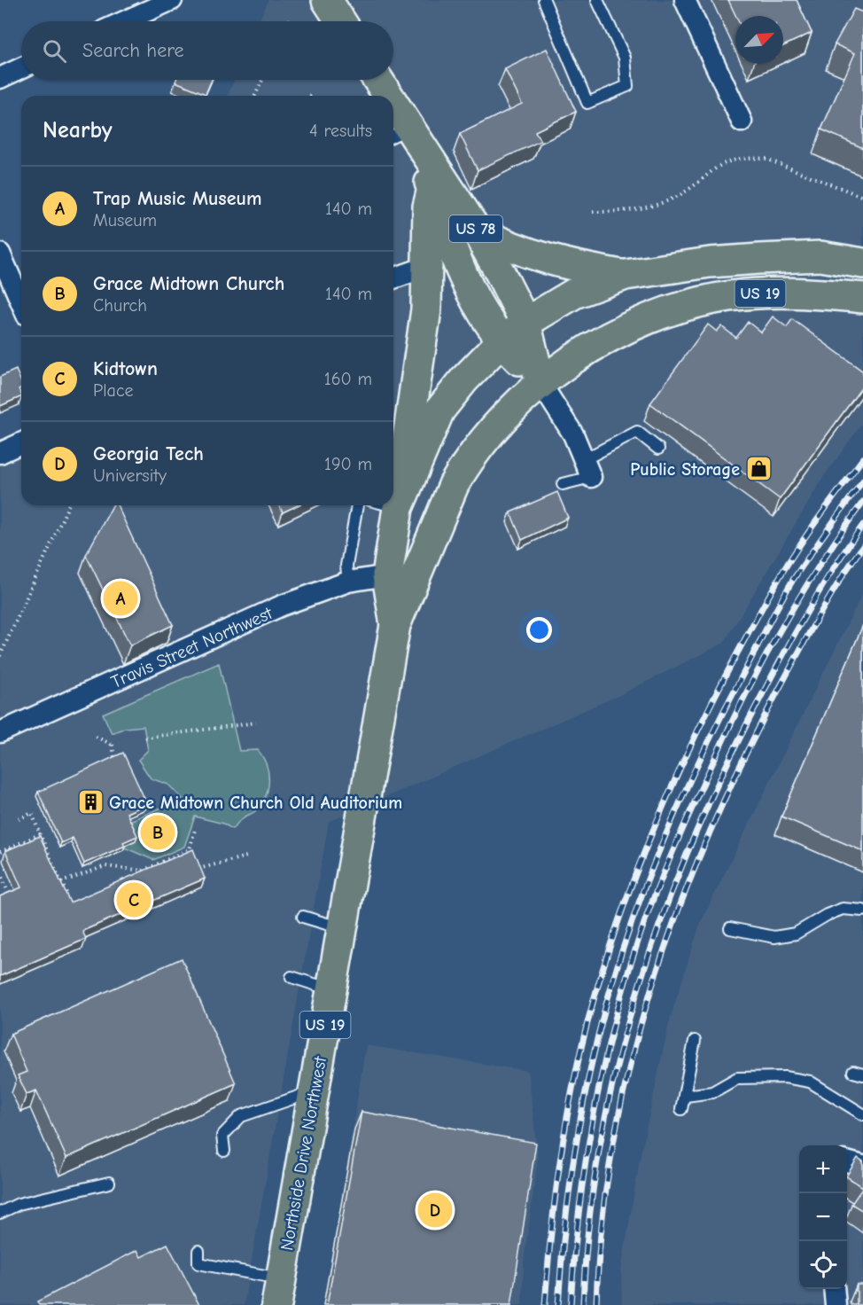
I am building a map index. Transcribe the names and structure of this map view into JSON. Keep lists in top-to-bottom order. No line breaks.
{"streets":{"main road":["US 78","US 19","Northside Drive Northwest"],"street":["Travis Street Northwest"]},"crossings":[["US 78","Northside Drive Northwest"],["Travis Street Northwest","Northside Drive Northwest"]],"places":{"shop":["Public Storage"],"building":["Grace Midtown Church Old Auditorium"]},"north":"top right","page":{"search":"Search here","heading":["Nearby","4 results"],"list":[{"mark":"A","name":"Trap Music Museum","note":"Museum","value":"140 m"},{"mark":"B","name":"Grace Midtown Church","note":"Church","value":"140 m"},{"mark":"C","name":"Kidtown","note":"Place","value":"160 m"},{"mark":"D","name":"Georgia Tech","note":"University","value":"190 m"}],"pins":["A","B","C","D"],"map_buttons":["+","−"]}}
